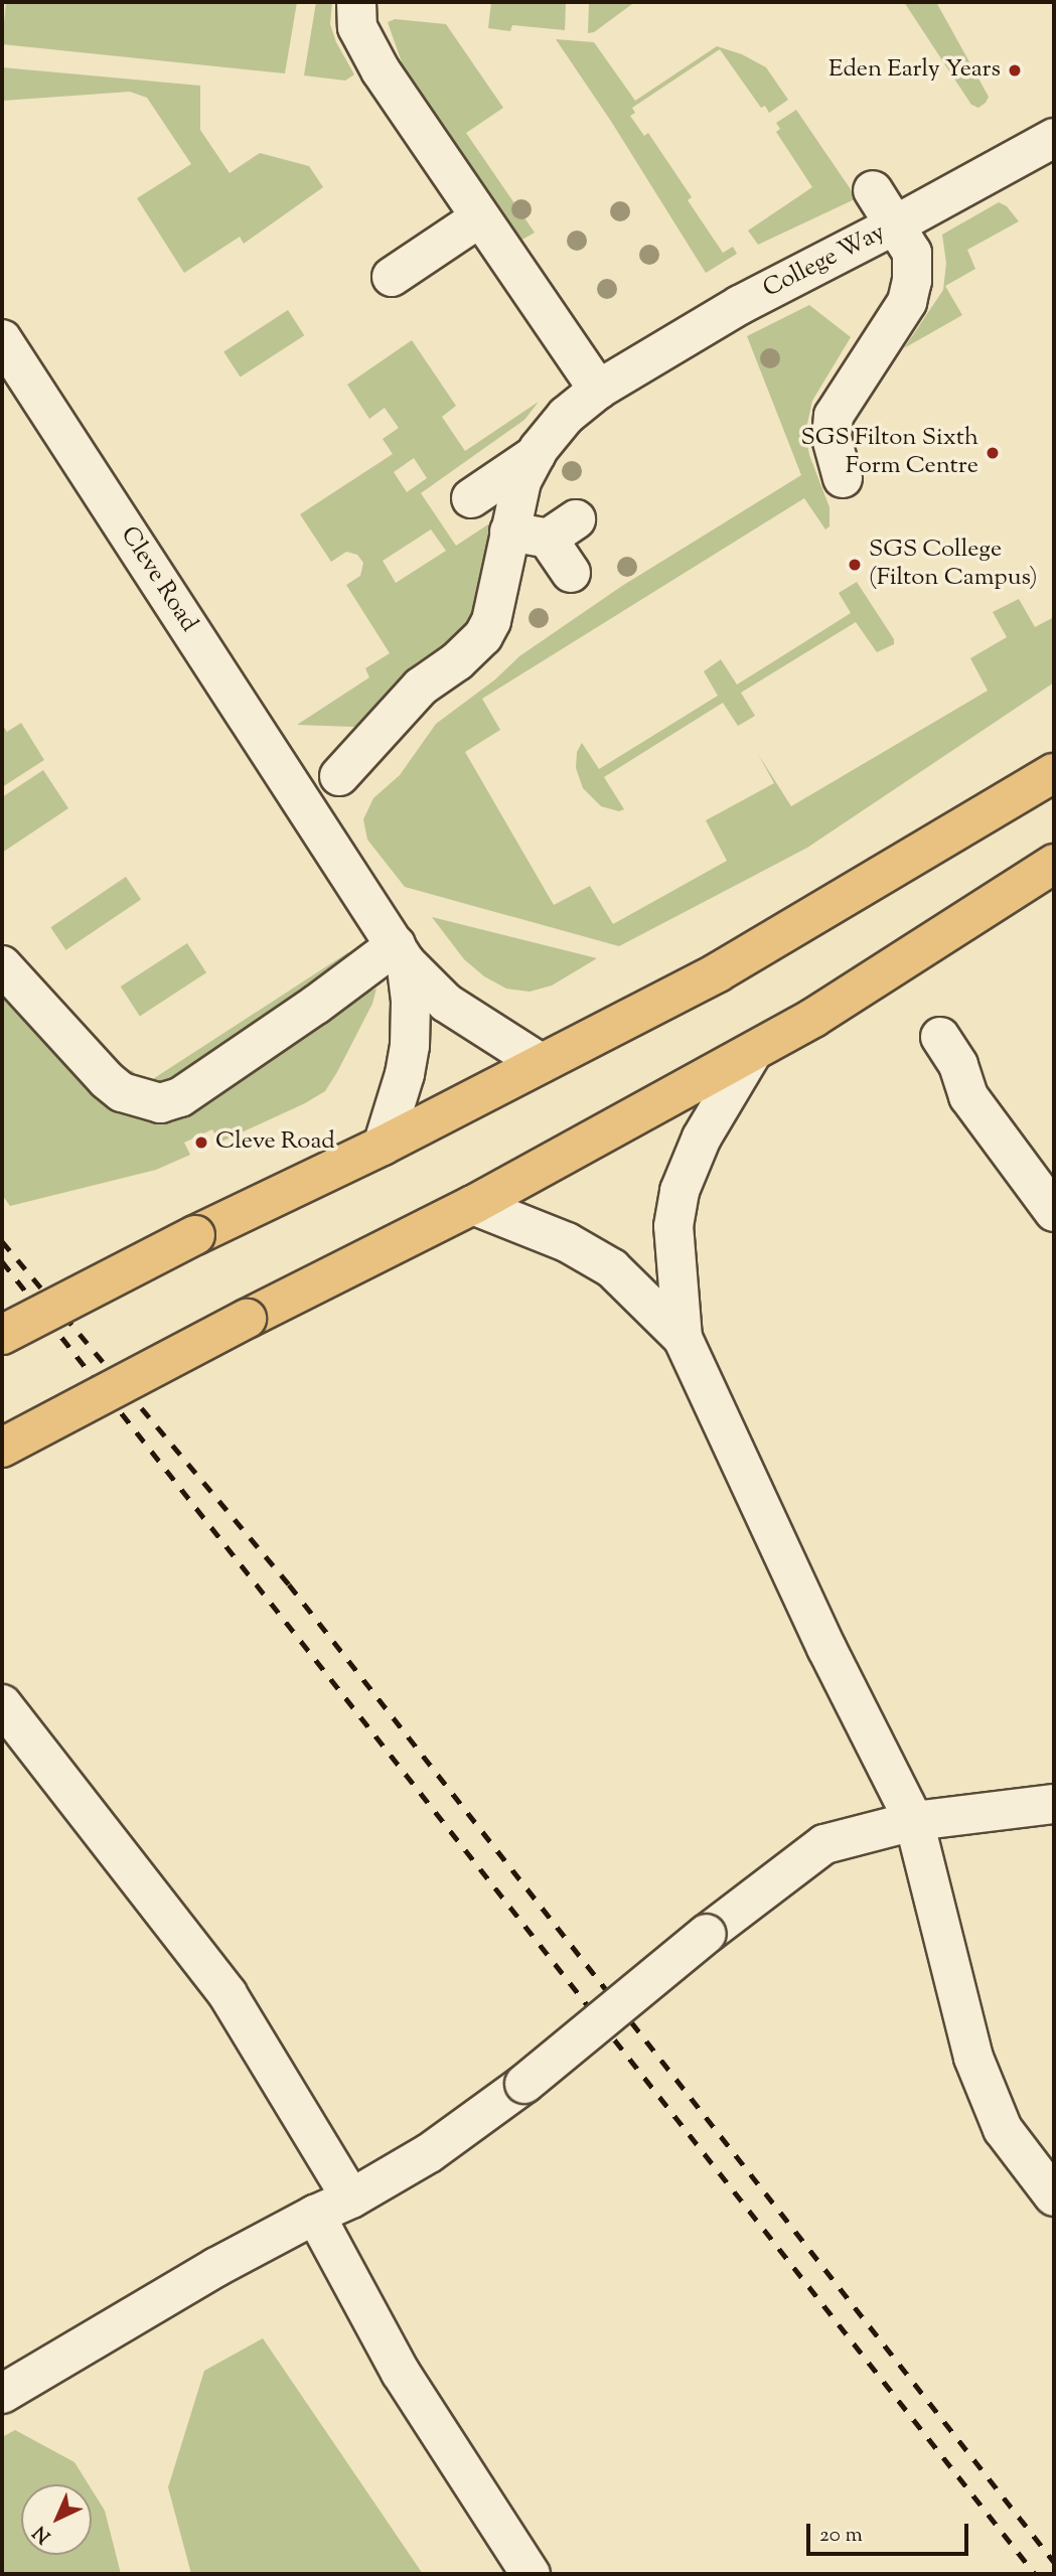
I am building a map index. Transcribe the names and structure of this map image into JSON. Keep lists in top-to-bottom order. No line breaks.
{"streets":{"street":["College Way","Cleve Road"]},"places":["Eden Early Years","SGS Filton Sixth Form Centre","SGS College (Filton Campus)","Cleve Road"],"scale_bar":"20 m","north":"bottom left"}
